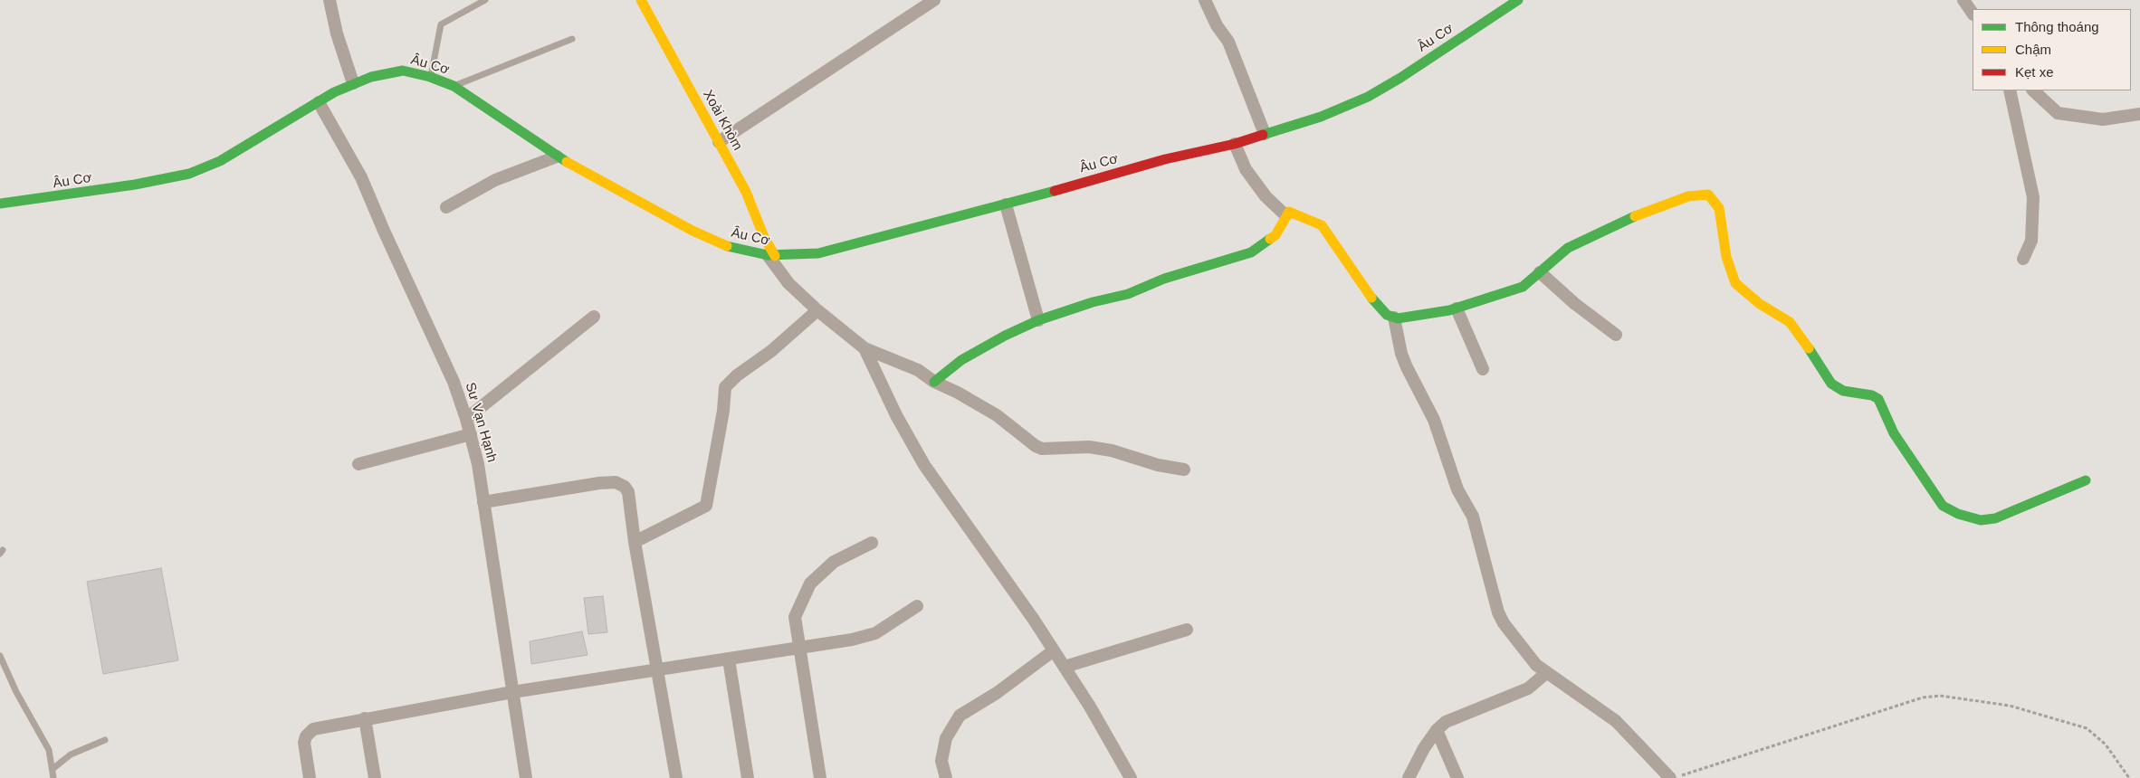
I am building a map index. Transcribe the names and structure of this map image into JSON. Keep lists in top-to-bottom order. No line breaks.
{"streets":{"street":["Âu Cơ","Xoài Khòm","Sư Vạn Hạnh"]},"crossings":[["Âu Cơ","Xoài Khòm"],["Âu Cơ","Sư Vạn Hạnh"]],"legend":["Thông thoáng","Chậm","Kẹt xe"]}
